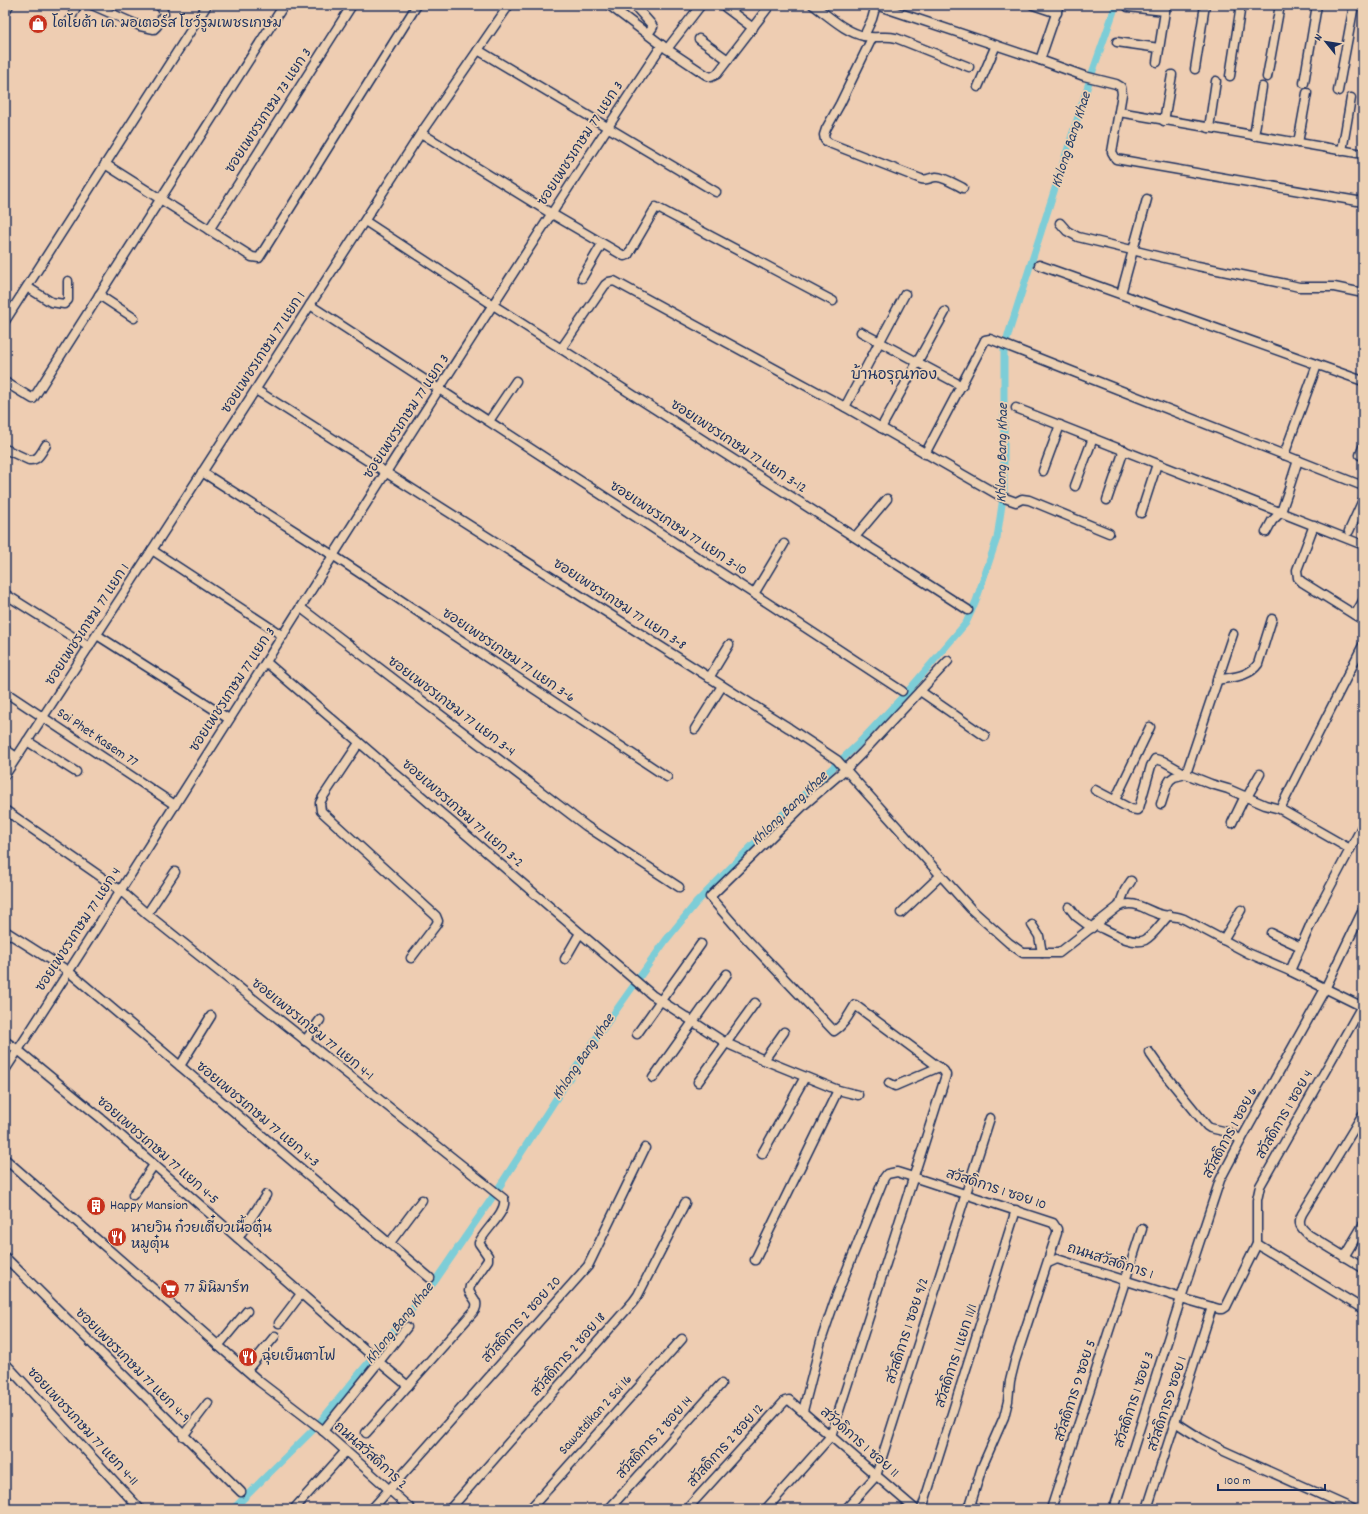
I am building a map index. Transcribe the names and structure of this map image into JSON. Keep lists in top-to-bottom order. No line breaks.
{"streets":{"street":["ซอยเพชรเกษม 73 แยก 3","ซอยเพชรเกษม 77 แยก 3","ซอยเพชรเกษม 77 แยก 1","ซอยเพชรเกษม 77 แยก 3-12","ซอยเพชรเกษม 77 แยก 3-10","ซอยเพชรเกษม 77 แยก 3-8","ซอยเพชรเกษม 77 แยก 3-6","ซอยเพชรเกษม 77 แยก 3-4","Soi Phet Kasem 77","ซอยเพชรเกษม 77 แยก 3-2","ซอยเพชรเกษม 77 แยก 4","ซอยเพชรเกษม 77 แยก 4-1","ซอยเพชรเกษม 77 แยก 4-3","สวัสดิการ 1 ซอย 4","สวัสดิการ 1 ซอย 6","ซอยเพชรเกษม 77 แยก 4-5","สวัสดิการ 1 ซอย 10","ถนนสวัสดิการ 1","สวัสดิการ 2 ซอย 20","สวัสดิการ 1 ซอย 9/2","สวัสดิการ 2 ซอย 18","สวัสดิการ 1 แยก 11/1","ซอยเพชรเกษม 77 แยก 4-9","สวัสดิการ ๑ ซอย 5","สวัสดิการ 1 ซอย 3","สวัสดิการ๑ ซอย 1","Sawatdikan 2 Soi 16","ซอยเพชรเกษม 77 แยก 4-11","สวัสดิการ 2 ซอย 14","สวัวดิการ 1 ซอย 11","สวัสดิการ 2 ซอย 12","ถนนสวัสดิการ 2"]},"crossings":[["ซอยเพชรเกษม 77 แยก 3","ซอยเพชรเกษม 77 แยก 3-12"],["ซอยเพชรเกษม 77 แยก 3","ซอยเพชรเกษม 77 แยก 3-10"],["ซอยเพชรเกษม 77 แยก 3","ซอยเพชรเกษม 77 แยก 3-8"],["ซอยเพชรเกษม 77 แยก 3","ซอยเพชรเกษม 77 แยก 3-6"],["ซอยเพชรเกษม 77 แยก 3","ซอยเพชรเกษม 77 แยก 3-4"],["ซอยเพชรเกษม 77 แยก 3","Soi Phet Kasem 77"],["ซอยเพชรเกษม 77 แยก 3","ซอยเพชรเกษม 77 แยก 3-2"],["ซอยเพชรเกษม 77 แยก 3","ซอยเพชรเกษม 77 แยก 4"],["ซอยเพชรเกษม 77 แยก 1","ซอยเพชรเกษม 77 แยก 3-12"],["ซอยเพชรเกษม 77 แยก 1","ซอยเพชรเกษม 77 แยก 3-10"],["ซอยเพชรเกษม 77 แยก 1","ซอยเพชรเกษม 77 แยก 3-8"],["ซอยเพชรเกษม 77 แยก 1","ซอยเพชรเกษม 77 แยก 3-6"],["ซอยเพชรเกษม 77 แยก 1","Soi Phet Kasem 77"],["Soi Phet Kasem 77","ซอยเพชรเกษม 77 แยก 4"],["ซอยเพชรเกษม 77 แยก 4","ซอยเพชรเกษม 77 แยก 4-1"],["ซอยเพชรเกษม 77 แยก 4","ซอยเพชรเกษม 77 แยก 4-3"],["ซอยเพชรเกษม 77 แยก 4","ซอยเพชรเกษม 77 แยก 4-5"],["สวัสดิการ 1 ซอย 6","ถนนสวัสดิการ 1"],["สวัสดิการ 1 ซอย 6","สวัสดิการ 1 ซอย 3"],["สวัสดิการ 1 ซอย 10","ถนนสวัสดิการ 1"],["สวัสดิการ 1 ซอย 10","สวัสดิการ 1 ซอย 9/2"],["สวัสดิการ 1 ซอย 10","สวัสดิการ 1 แยก 11/1"],["สวัสดิการ 1 ซอย 10","สวัวดิการ 1 ซอย 11"],["ถนนสวัสดิการ 1","สวัสดิการ ๑ ซอย 5"],["ถนนสวัสดิการ 1","สวัสดิการ 1 ซอย 3"],["ถนนสวัสดิการ 1","สวัสดิการ๑ ซอย 1"],["สวัสดิการ 2 ซอย 20","ถนนสวัสดิการ 2"],["สวัสดิการ 1 ซอย 9/2","สวัวดิการ 1 ซอย 11"],["สวัวดิการ 1 ซอย 11","สวัสดิการ 2 ซอย 12"]],"districts":["บ้านอรุณทอง"],"water":["Khlong Bang Khae"],"places":{"shop":["โตโยต้า เค. มอเตอร์ส โชว์รูมเพชรเกษม"],"building":["Happy Mansion"],"restaurant":["นายวิน ก๋วยเตี๋ยวเนื้อตุ๋น หมูตุ๋น","ฉุ่ยเย็นตาโฟ"],"supermarket":["77 มินิมาร์ท"]},"scale_bar":"100 m","north":"top left"}
